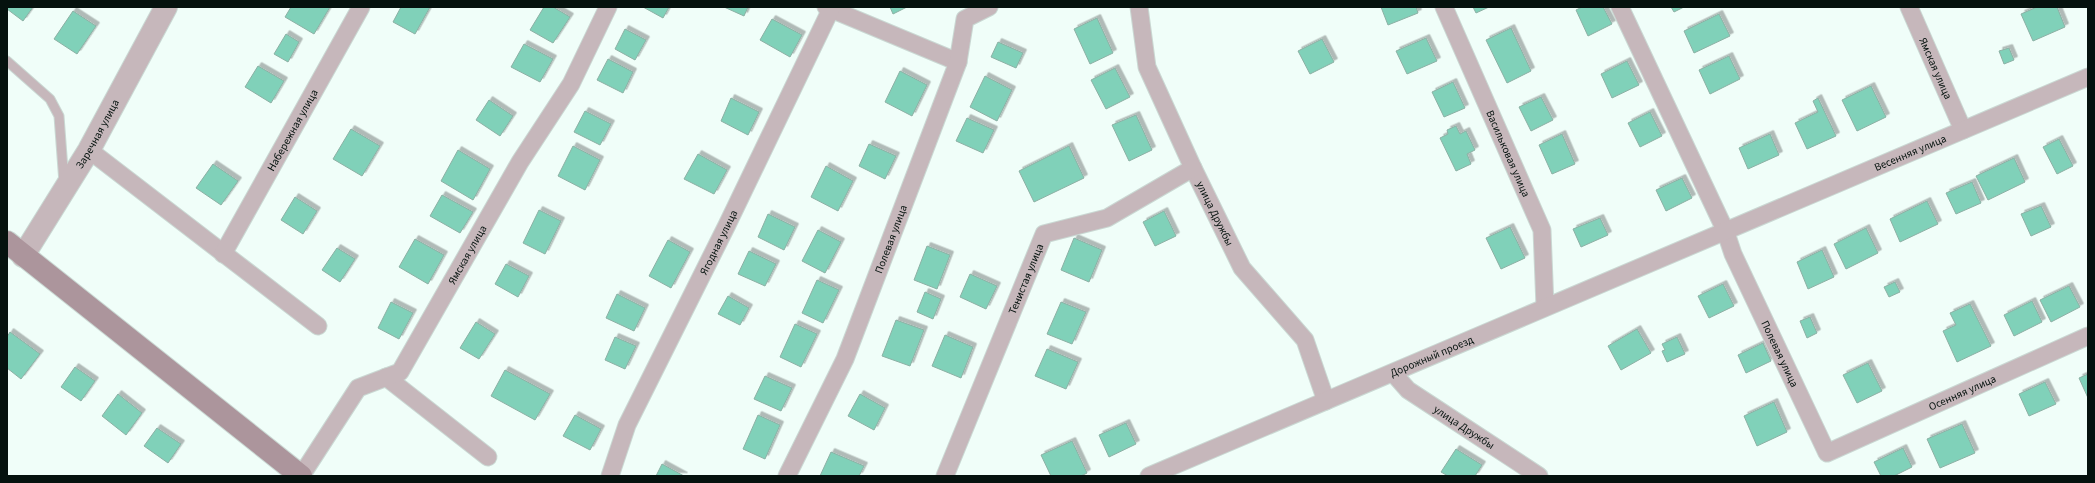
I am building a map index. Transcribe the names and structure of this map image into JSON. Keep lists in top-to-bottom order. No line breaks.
{"streets":{"street":["Ямская улица","Набережная улица","Заречная улица","Весенняя улица","Васильковая улица","улица Дружбы","Полевая улица","Ягодная улица","Тенистая улица","Дорожный проезд","Осенняя улица"]},"crossings":[["Ямская улица","Весенняя улица"],["Весенняя улица","Полевая улица"],["Весенняя улица","Дорожный проезд"],["Васильковая улица","Дорожный проезд"],["улица Дружбы","Тенистая улица"],["улица Дружбы","Дорожный проезд"],["Полевая улица","Дорожный проезд"],["Полевая улица","Осенняя улица"]]}
